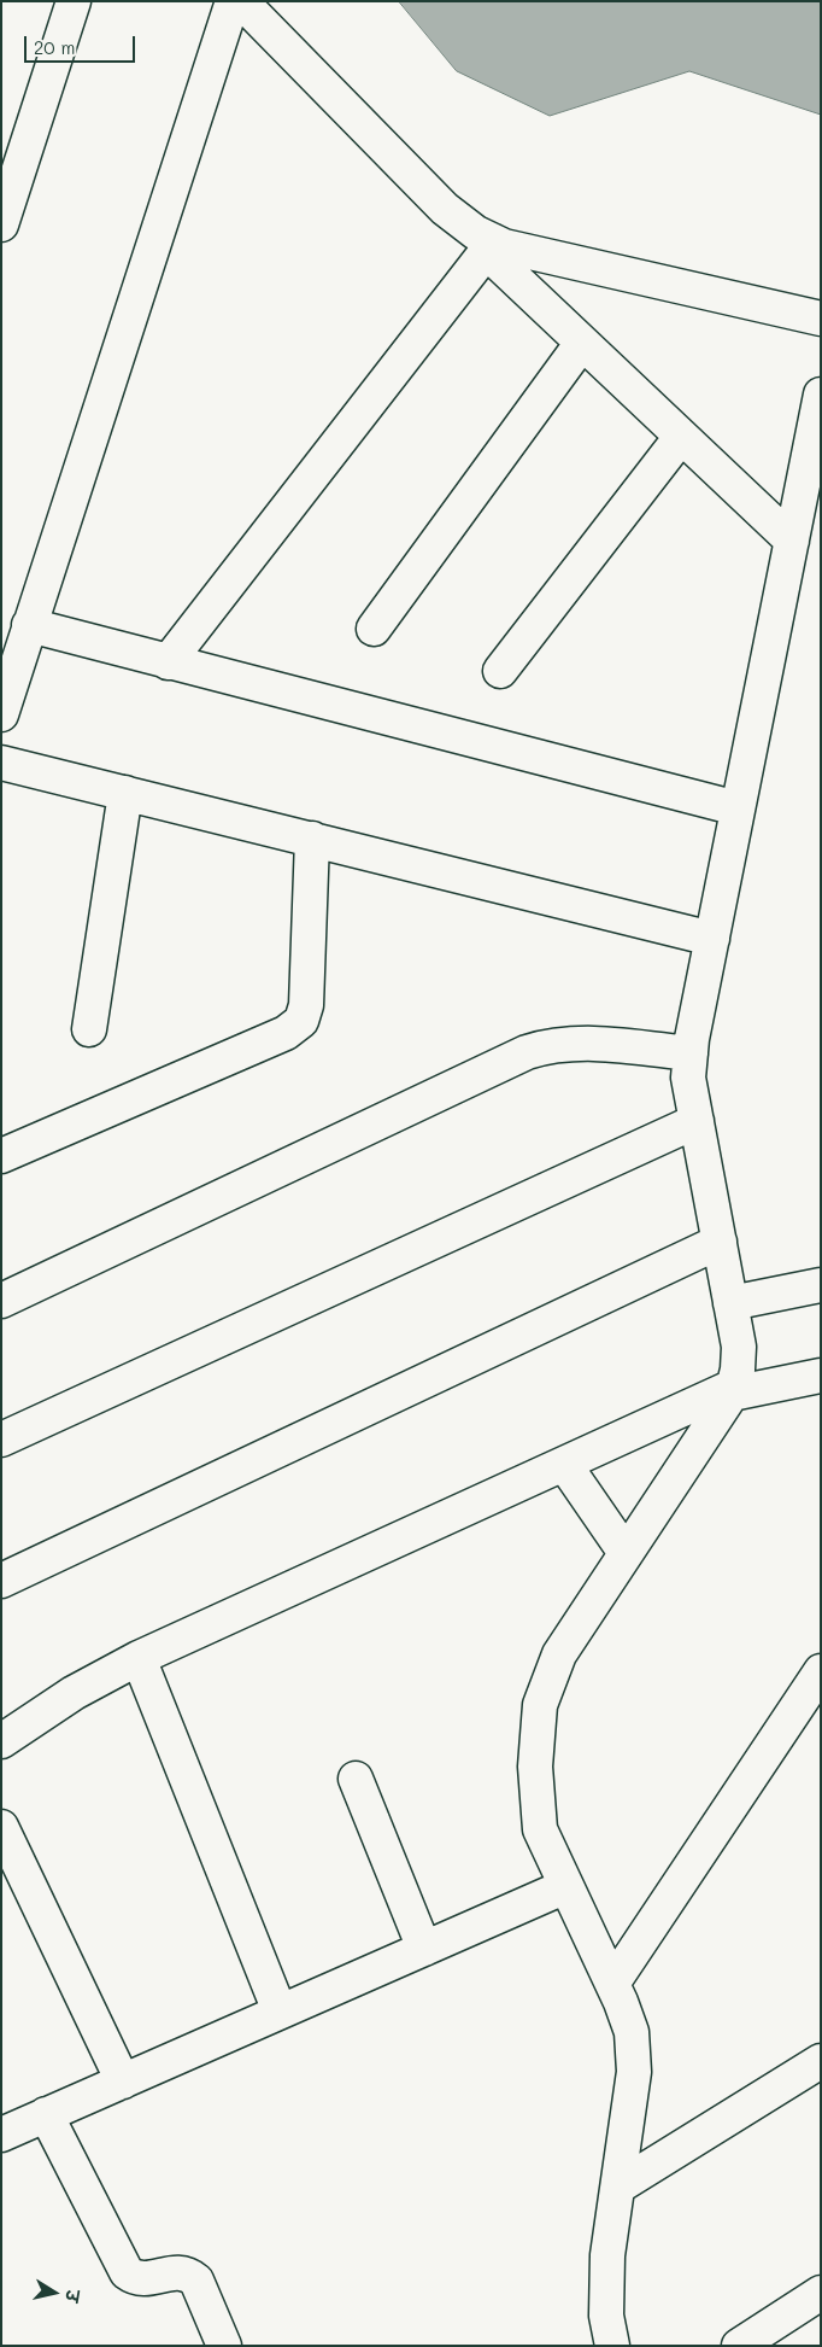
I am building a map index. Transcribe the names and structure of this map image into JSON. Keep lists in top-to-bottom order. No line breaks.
{"scale_bar":"20 m","north":"right"}
